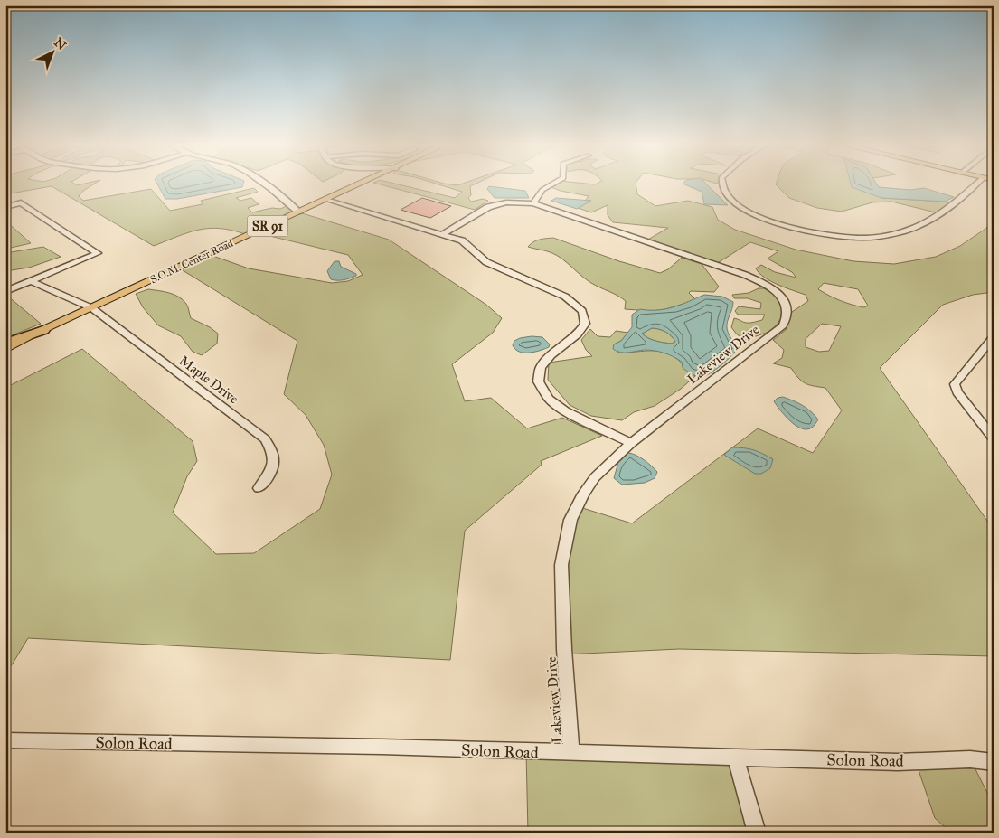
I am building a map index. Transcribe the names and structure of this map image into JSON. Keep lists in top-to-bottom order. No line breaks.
{"streets":{"main road":["SR 91","S.O.M. Center Road"],"street":["Lakeview Drive","Maple Drive","Solon Road"]},"crossings":[["S.O.M. Center Road","Maple Drive"],["Lakeview Drive","Solon Road"]],"north":"top right"}
